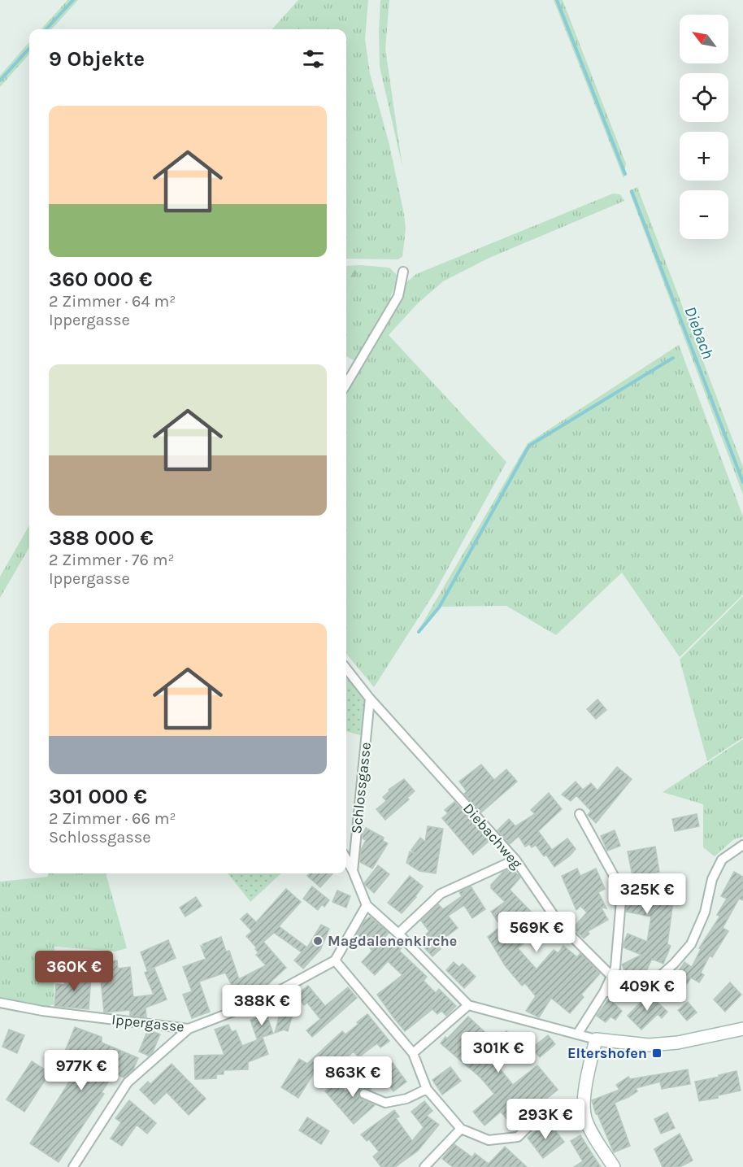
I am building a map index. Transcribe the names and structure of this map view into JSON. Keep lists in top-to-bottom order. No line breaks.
{"streets":{"street":["Schlossgasse","Diebachweg","Ippergasse"]},"crossings":[["Schlossgasse","Diebachweg"]],"water":["Diebach"],"places":{"other":["Magdalenenkirche"],"transit":["Eltershofen"]},"north":"top left","page":{"map_buttons":["+","−"],"heading":"9 Objekte","list":[{"name":"360 000 €","note":"2 Zimmer · 64 m² · Ippergasse"},{"name":"388 000 €","note":"2 Zimmer · 76 m² · Ippergasse"},{"name":"301 000 €","note":"2 Zimmer · 66 m² · Schlossgasse"}],"price":["325K €","569K €","360K €","409K €","388K €","301K €","977K €","863K €","293K €"]}}
